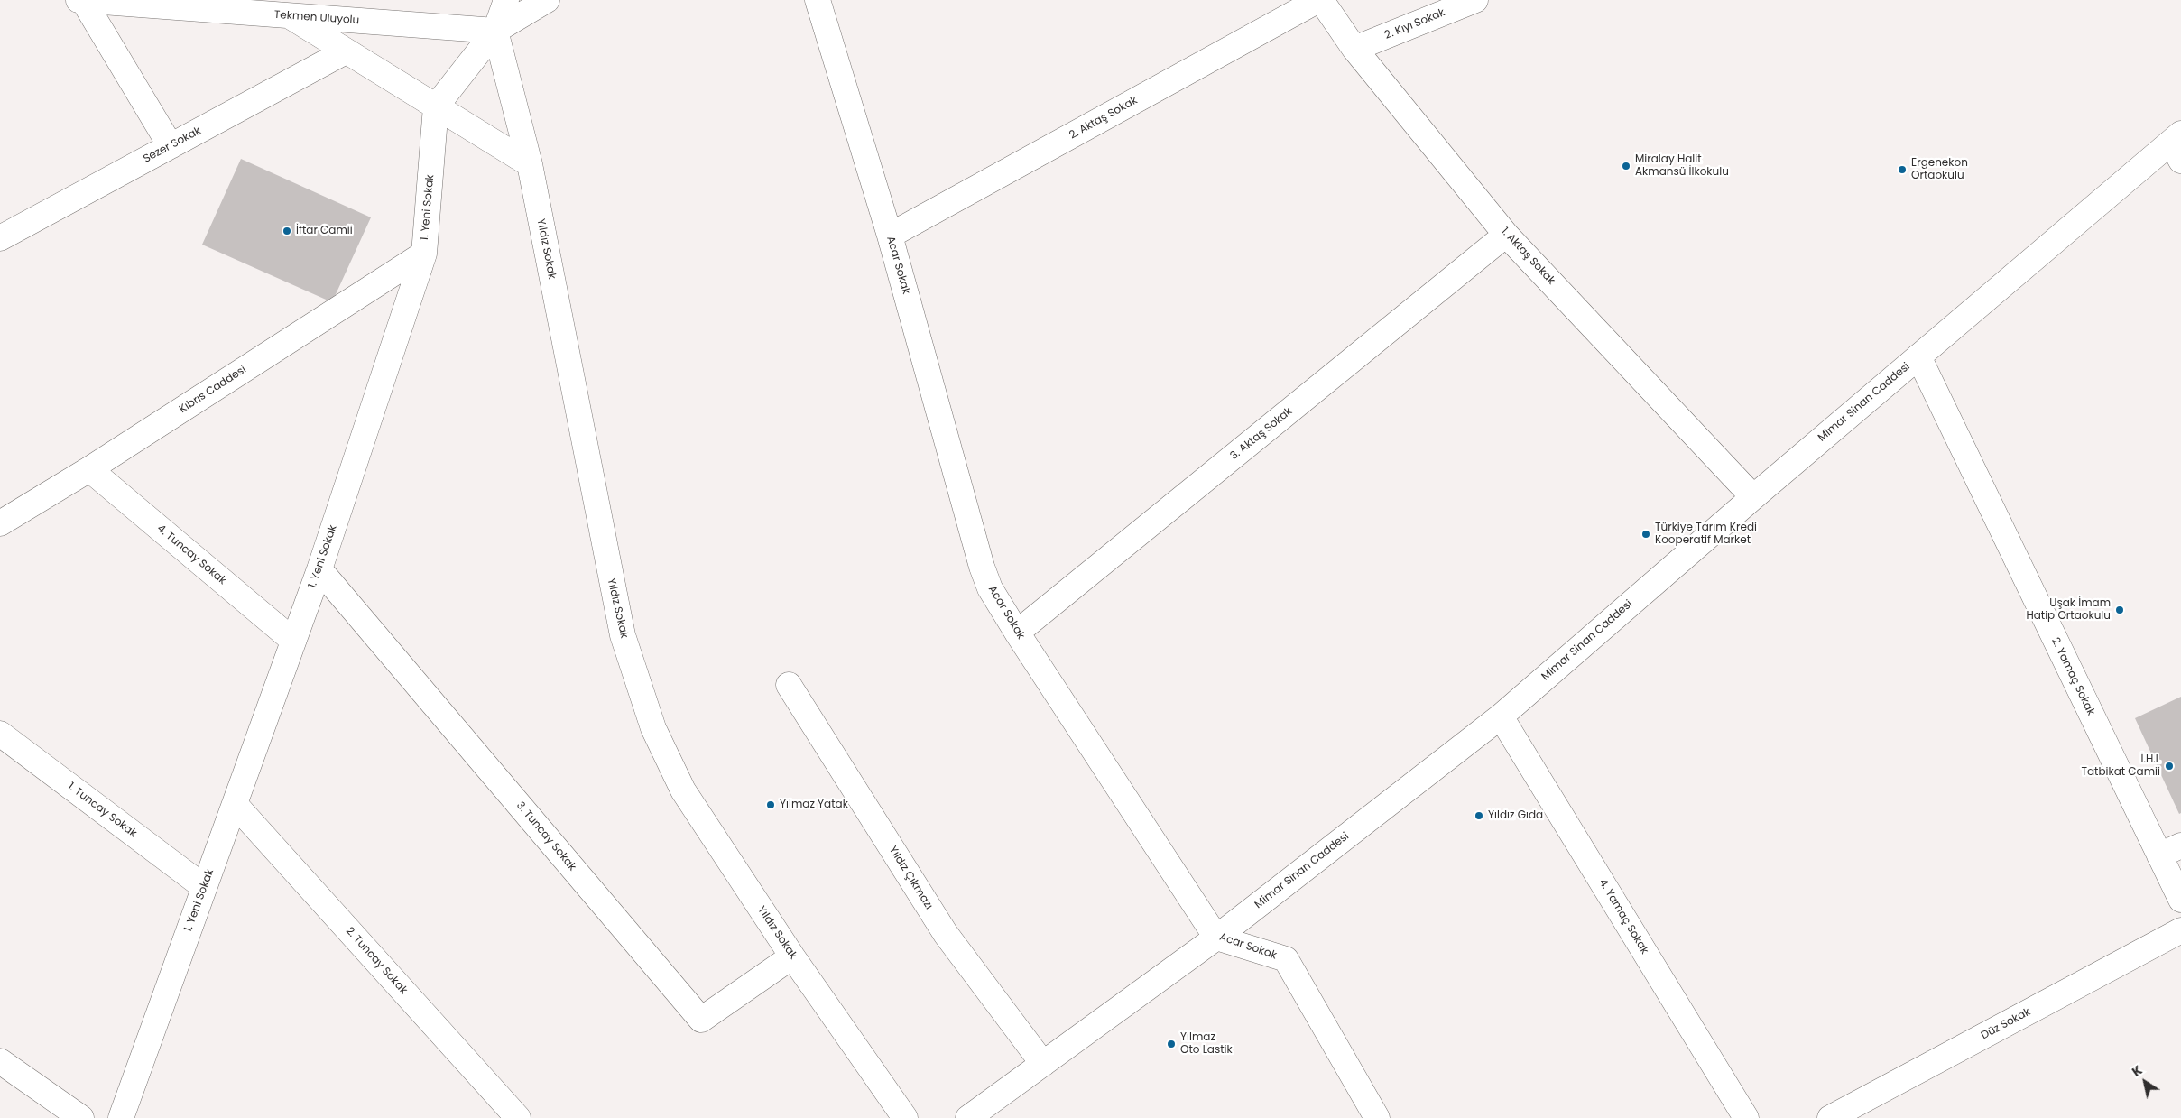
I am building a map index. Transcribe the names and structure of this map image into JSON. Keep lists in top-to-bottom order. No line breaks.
{"streets":{"street":["Tekmen Uluyolu","2. Kıyı Sokak","2. Aktaş Sokak","Sezer Sokak","1. Yeni Sokak","Yıldız Sokak","1. Aktaş Sokak","Acar Sokak","Kıbrıs Caddesi","Mimar Sinan Caddesi","3. Aktaş Sokak","4. Tuncay Sokak","2. Yamaç Sokak","1. Tuncay Sokak","3. Tuncay Sokak","Yıldız Çıkmazı","4. Yamaç Sokak","2. Tuncay Sokak","Düz Sokak"]},"crossings":[["Tekmen Uluyolu","Yıldız Sokak"],["2. Kıyı Sokak","1. Aktaş Sokak"],["2. Aktaş Sokak","1. Aktaş Sokak"],["2. Aktaş Sokak","Acar Sokak"],["1. Yeni Sokak","Kıbrıs Caddesi"],["1. Yeni Sokak","4. Tuncay Sokak"],["1. Yeni Sokak","1. Tuncay Sokak"],["1. Yeni Sokak","3. Tuncay Sokak"],["1. Yeni Sokak","2. Tuncay Sokak"],["Yıldız Sokak","3. Tuncay Sokak"],["1. Aktaş Sokak","Mimar Sinan Caddesi"],["1. Aktaş Sokak","3. Aktaş Sokak"],["Acar Sokak","Mimar Sinan Caddesi"],["Acar Sokak","3. Aktaş Sokak"],["Kıbrıs Caddesi","4. Tuncay Sokak"],["Mimar Sinan Caddesi","2. Yamaç Sokak"],["Mimar Sinan Caddesi","Yıldız Çıkmazı"],["Mimar Sinan Caddesi","4. Yamaç Sokak"]],"places":["Miralay Halit Akmansü İlkokulu","Ergenekon Ortaokulu","İftar Camii","Türkiye Tarım Kredi Kooperatif Market","Uşak İmam Hatip Ortaokulu","İ.H.L Tatbikat Camii","Yılmaz Yatak","Yıldız Gıda","Yılmaz Oto Lastik"],"north":"top left"}
